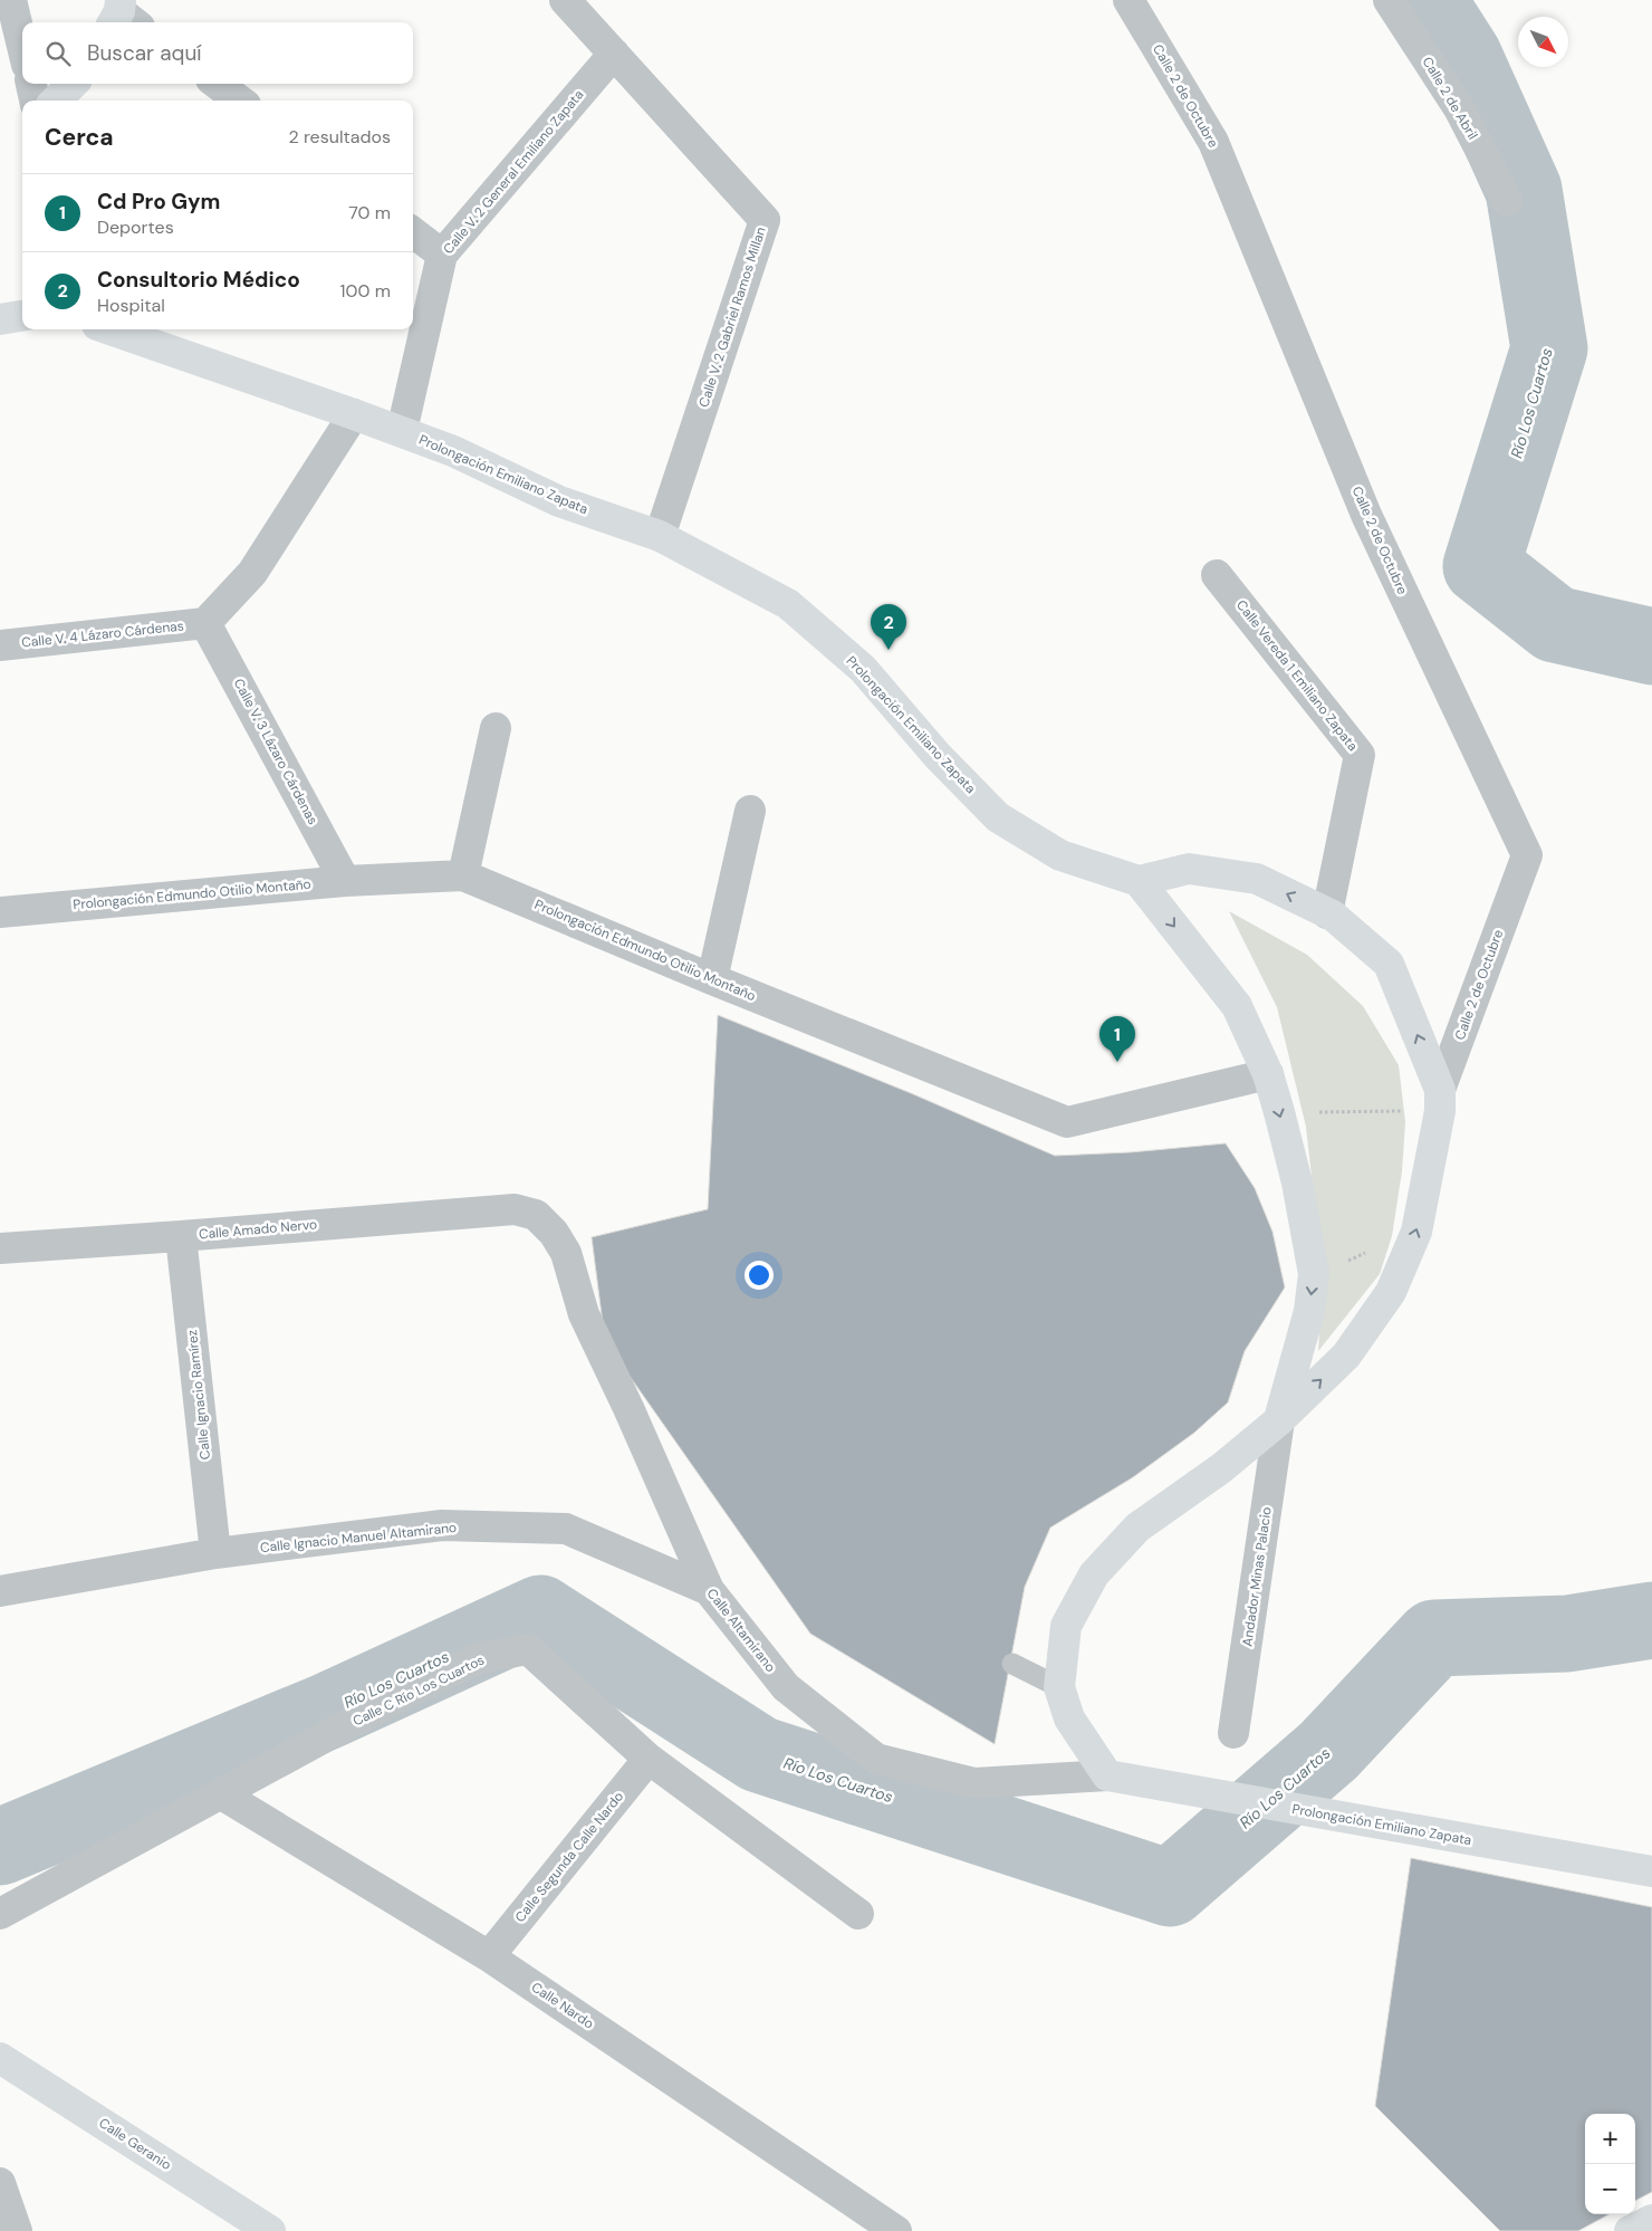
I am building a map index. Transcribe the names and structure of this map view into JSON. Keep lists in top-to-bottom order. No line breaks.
{"streets":{"main road":["Prolongación Emiliano Zapata","Calle Geranio"],"street":["Calle 2 de Octubre","Calle 2 de Abril","Calle V. 2 General Emiliano Zapata","Calle V. 2 Gabriel Ramos Millan","Calle V. 4 Lázaro Cárdenas","Calle Vereda 1 Emiliano Zapata","Calle V. 3 Lázaro Cárdenas","Prolongación Edmundo Otilio Montaño","Calle Amado Nervo","Calle Ignacio Ramírez","Calle Ignacio Manuel Altamirano","Andador Minas Palacio","Calle Altamirano","Calle C Río Los Cuartos","Calle Segunda Calle Nardo","Calle Nardo"]},"crossings":[["Calle V. 2 General Emiliano Zapata","Calle V. 2 Gabriel Ramos Millan"],["Calle V. 2 General Emiliano Zapata","Prolongación Emiliano Zapata"],["Calle V. 2 Gabriel Ramos Millan","Prolongación Emiliano Zapata"],["Prolongación Emiliano Zapata","Calle Altamirano"],["Calle V. 4 Lázaro Cárdenas","Calle V. 3 Lázaro Cárdenas"],["Calle V. 3 Lázaro Cárdenas","Prolongación Edmundo Otilio Montaño"],["Calle Amado Nervo","Calle Ignacio Ramírez"],["Calle Amado Nervo","Calle Altamirano"],["Calle Ignacio Ramírez","Calle Ignacio Manuel Altamirano"],["Calle Ignacio Manuel Altamirano","Calle Altamirano"],["Calle C Río Los Cuartos","Calle Segunda Calle Nardo"],["Calle C Río Los Cuartos","Calle Nardo"],["Calle Segunda Calle Nardo","Calle Nardo"]],"water":["Río Los Cuartos"],"north":"bottom right","page":{"search":"Buscar aquí","heading":["Cerca","2 resultados"],"list":[{"mark":"1","name":"Cd Pro Gym","note":"Deportes","value":"70 m"},{"mark":"2","name":"Consultorio Médico","note":"Hospital","value":"100 m"}],"pins":["2","1"],"map_buttons":["+","−"]}}
